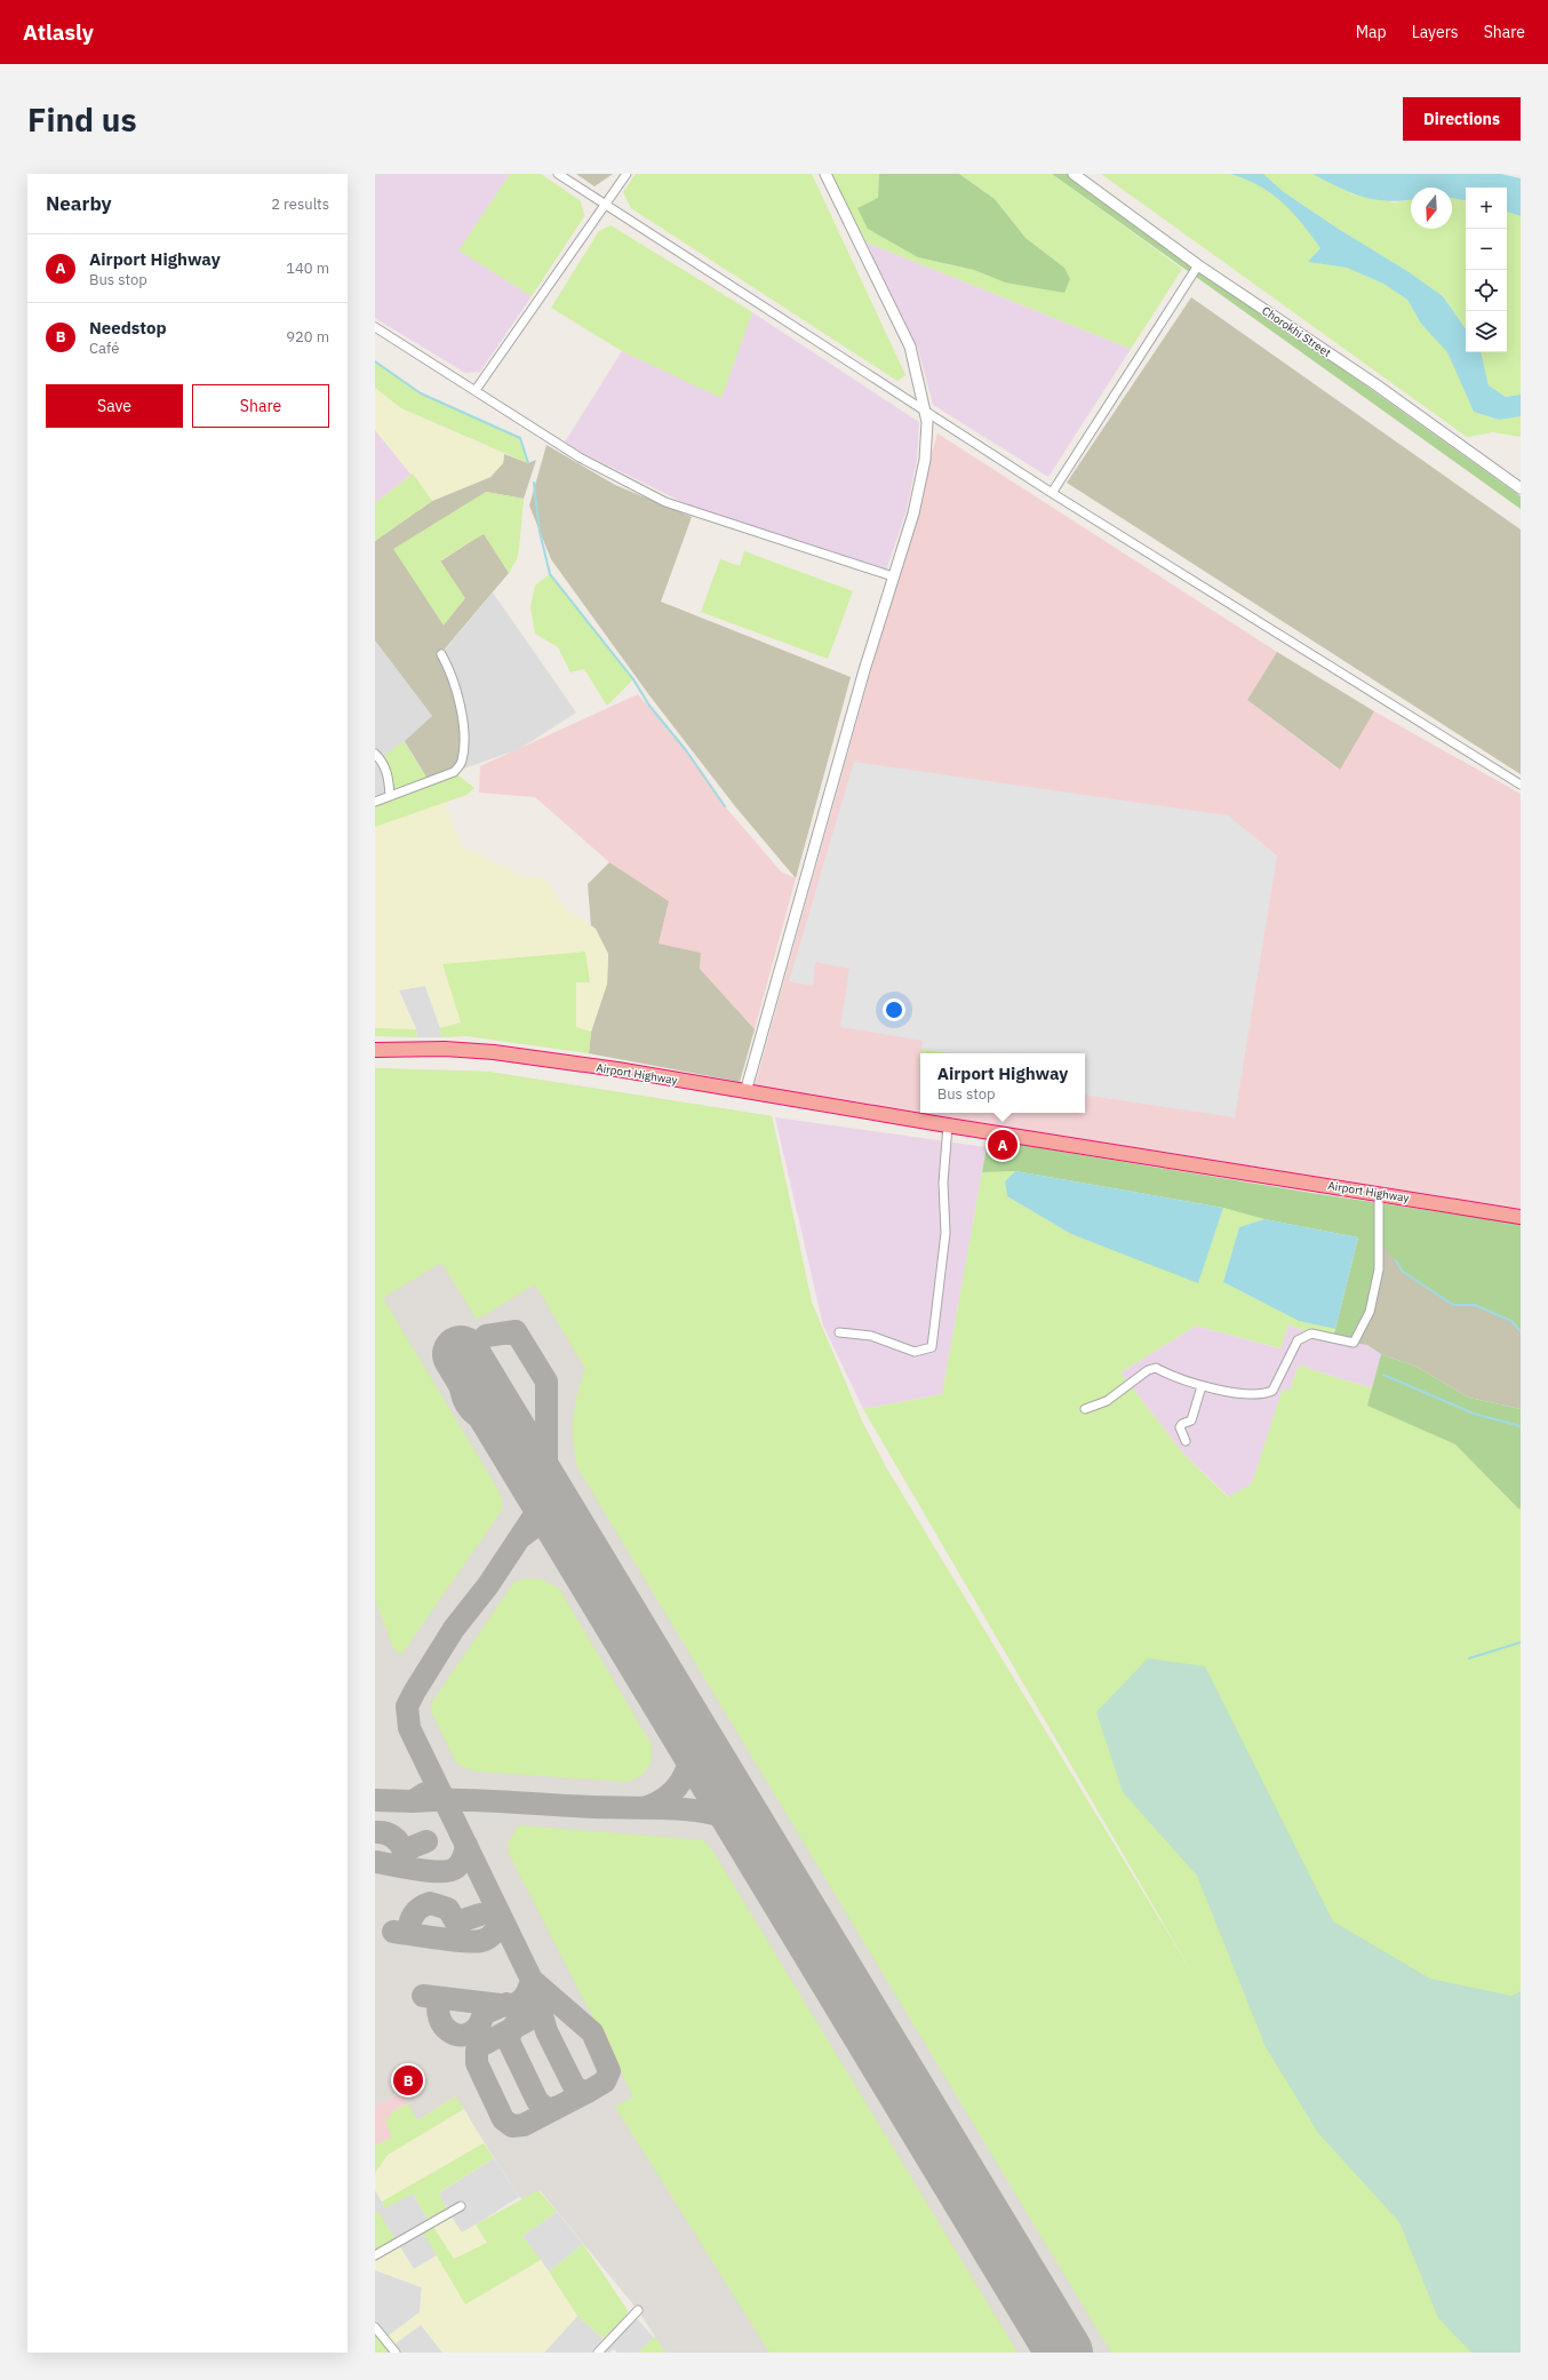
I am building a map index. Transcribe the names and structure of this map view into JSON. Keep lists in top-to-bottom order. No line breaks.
{"streets":{"highway":["Airport Highway"],"street":["Chorokhi Street"]},"north":"bottom","page":{"header":"Atlasly","nav":["Map","Layers","Share"],"buttons":["Directions",["Save","Share"]],"title":"Find us","heading":["Nearby","2 results"],"map_buttons":["+","−"],"list":[{"mark":"A","name":"Airport Highway","note":"Bus stop","value":"140 m"},{"mark":"B","name":"Needstop","note":"Café","value":"920 m"}],"popup":["Airport Highway","Bus stop"],"pins":["A","B"]}}
